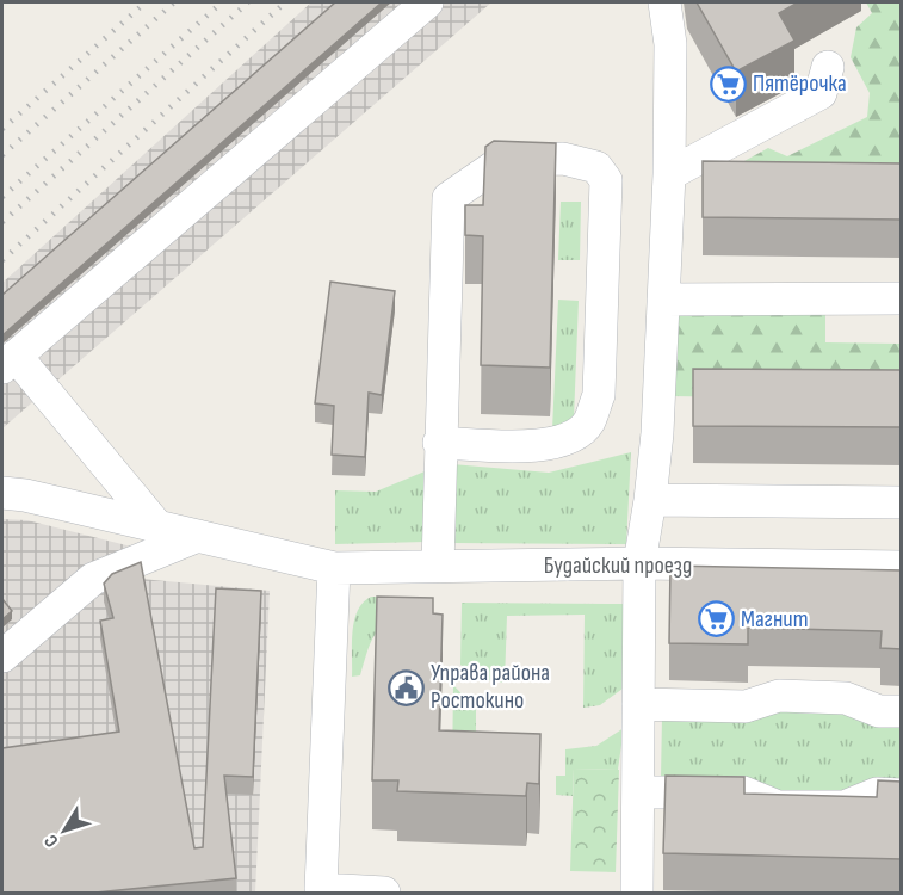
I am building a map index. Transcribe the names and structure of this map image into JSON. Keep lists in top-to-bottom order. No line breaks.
{"streets":{"street":["Будайский проезд"]},"places":{"supermarket":["Пятёрочка","Магнит"],"public building":["Управа района Ростокино"]},"north":"bottom left"}
